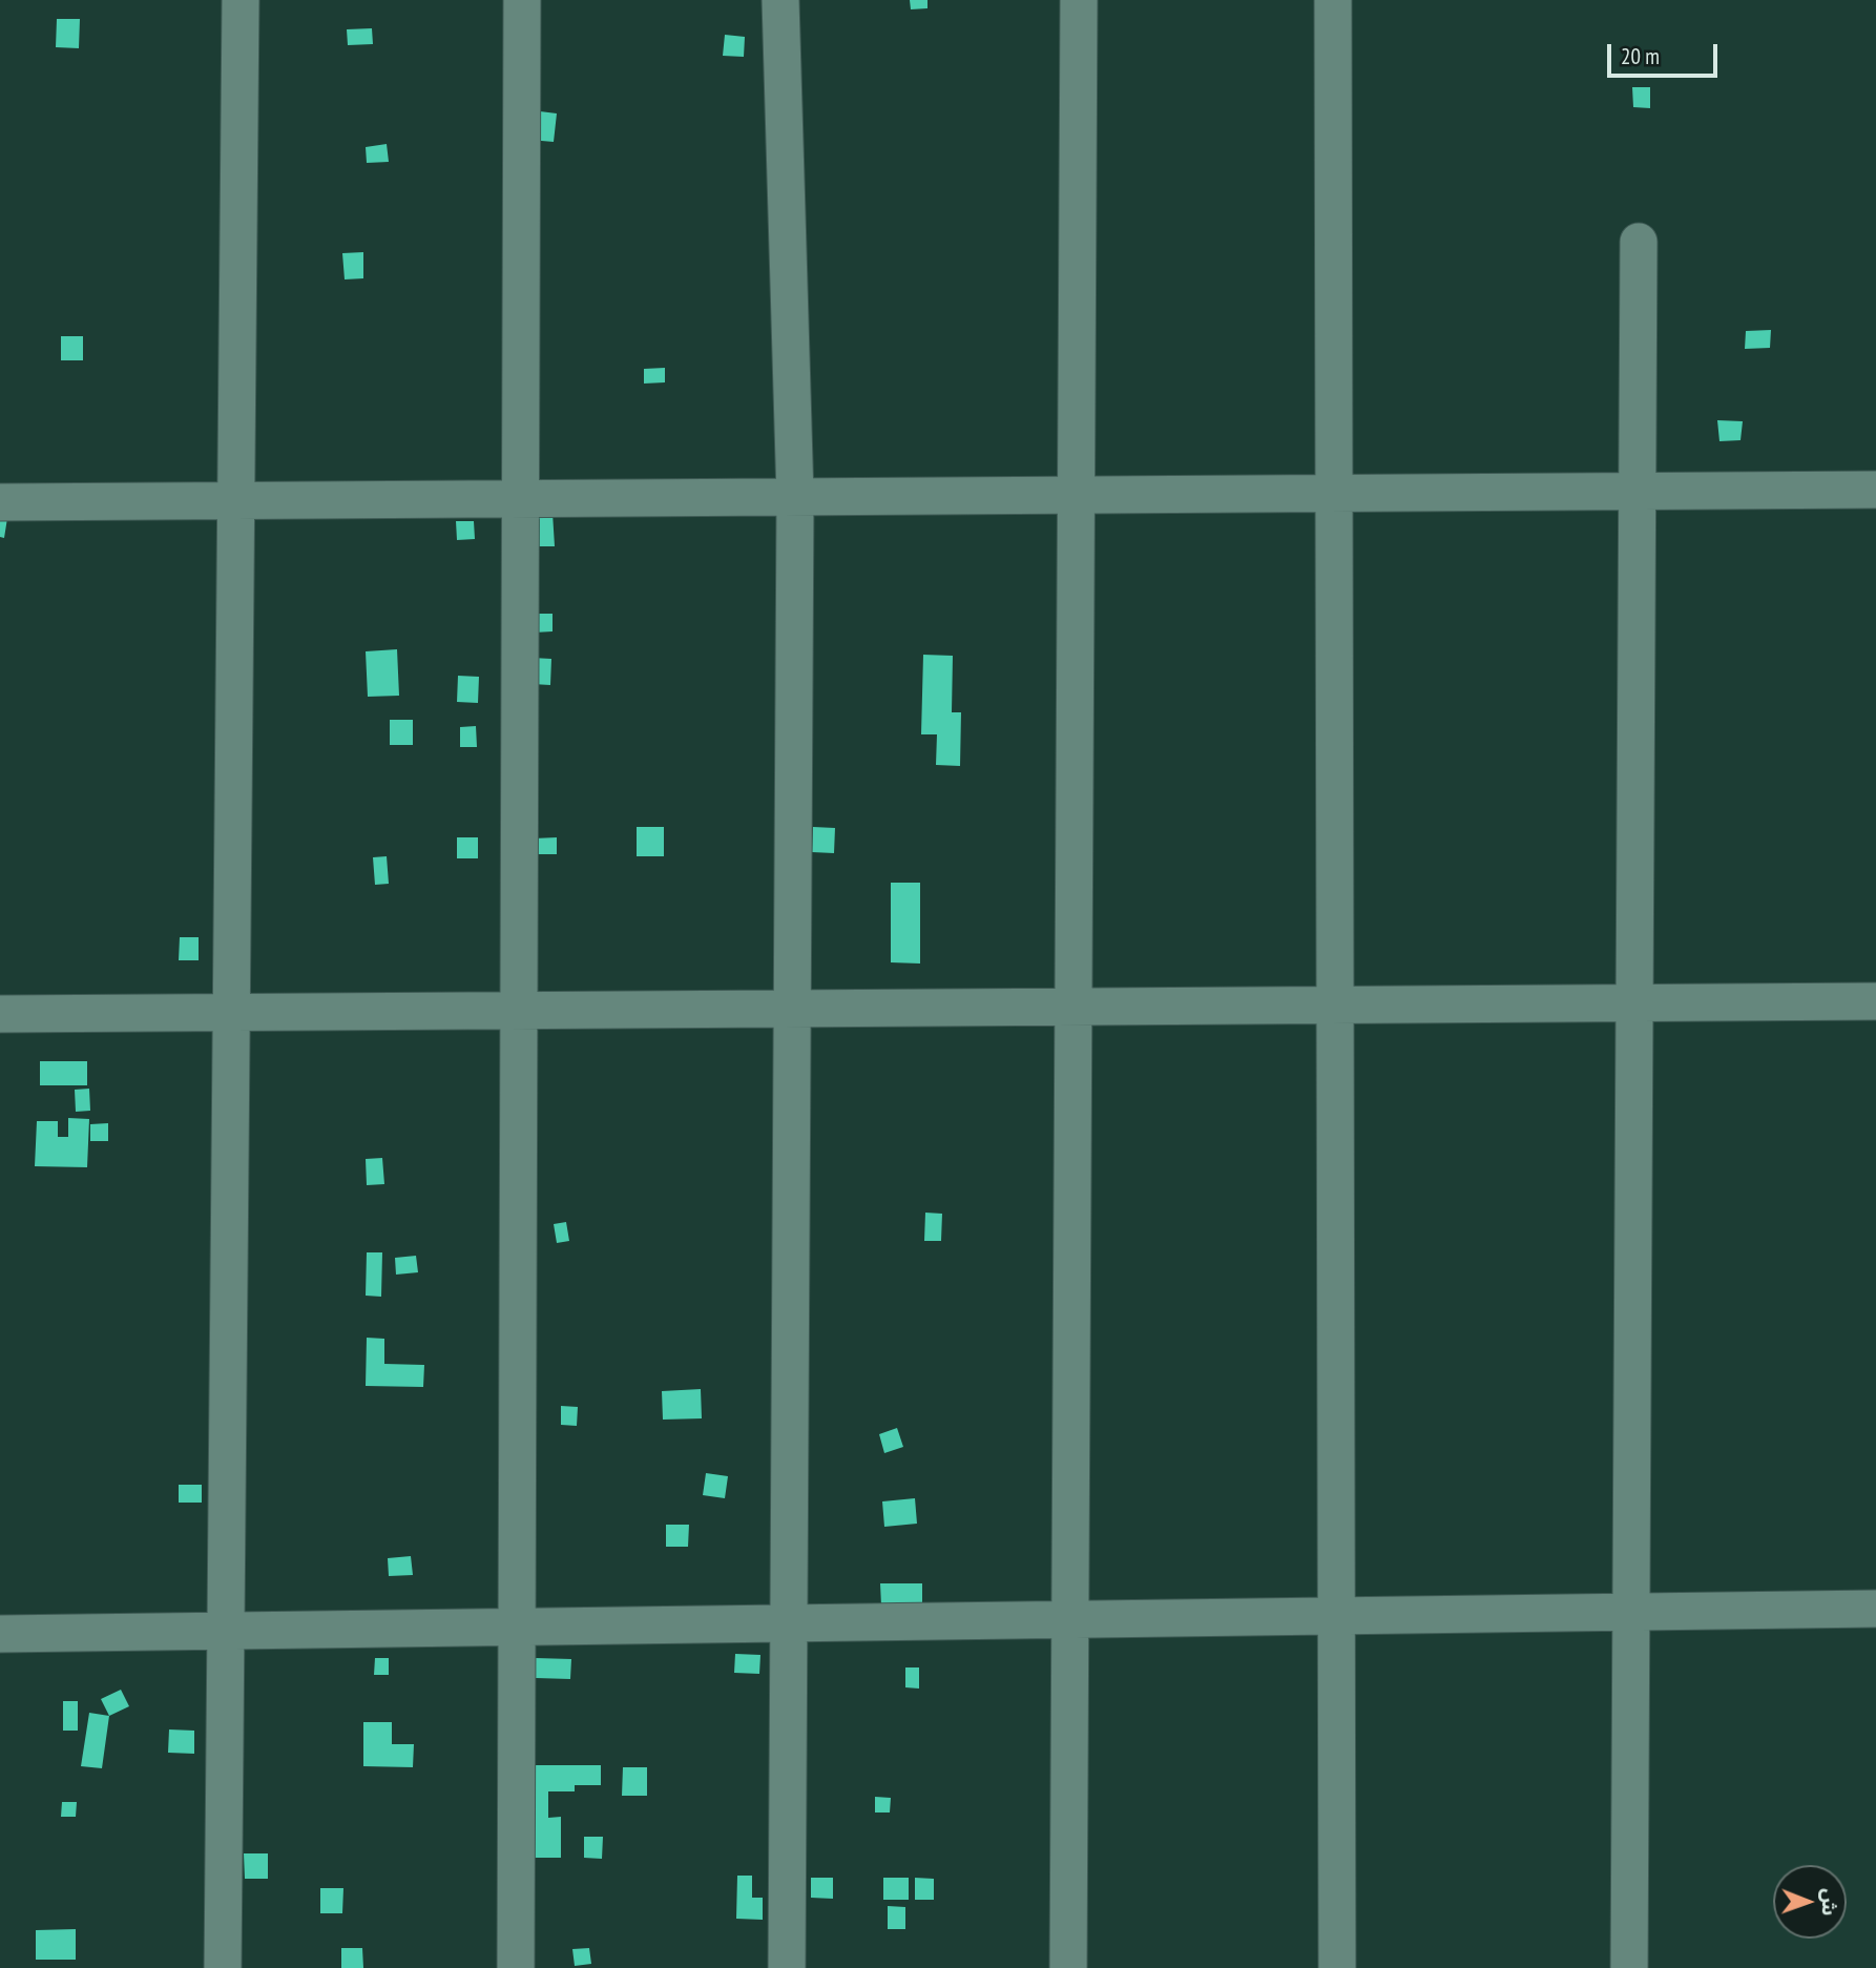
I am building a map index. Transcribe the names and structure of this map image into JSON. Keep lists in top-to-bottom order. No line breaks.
{"scale_bar":"20 m","north":"right"}
